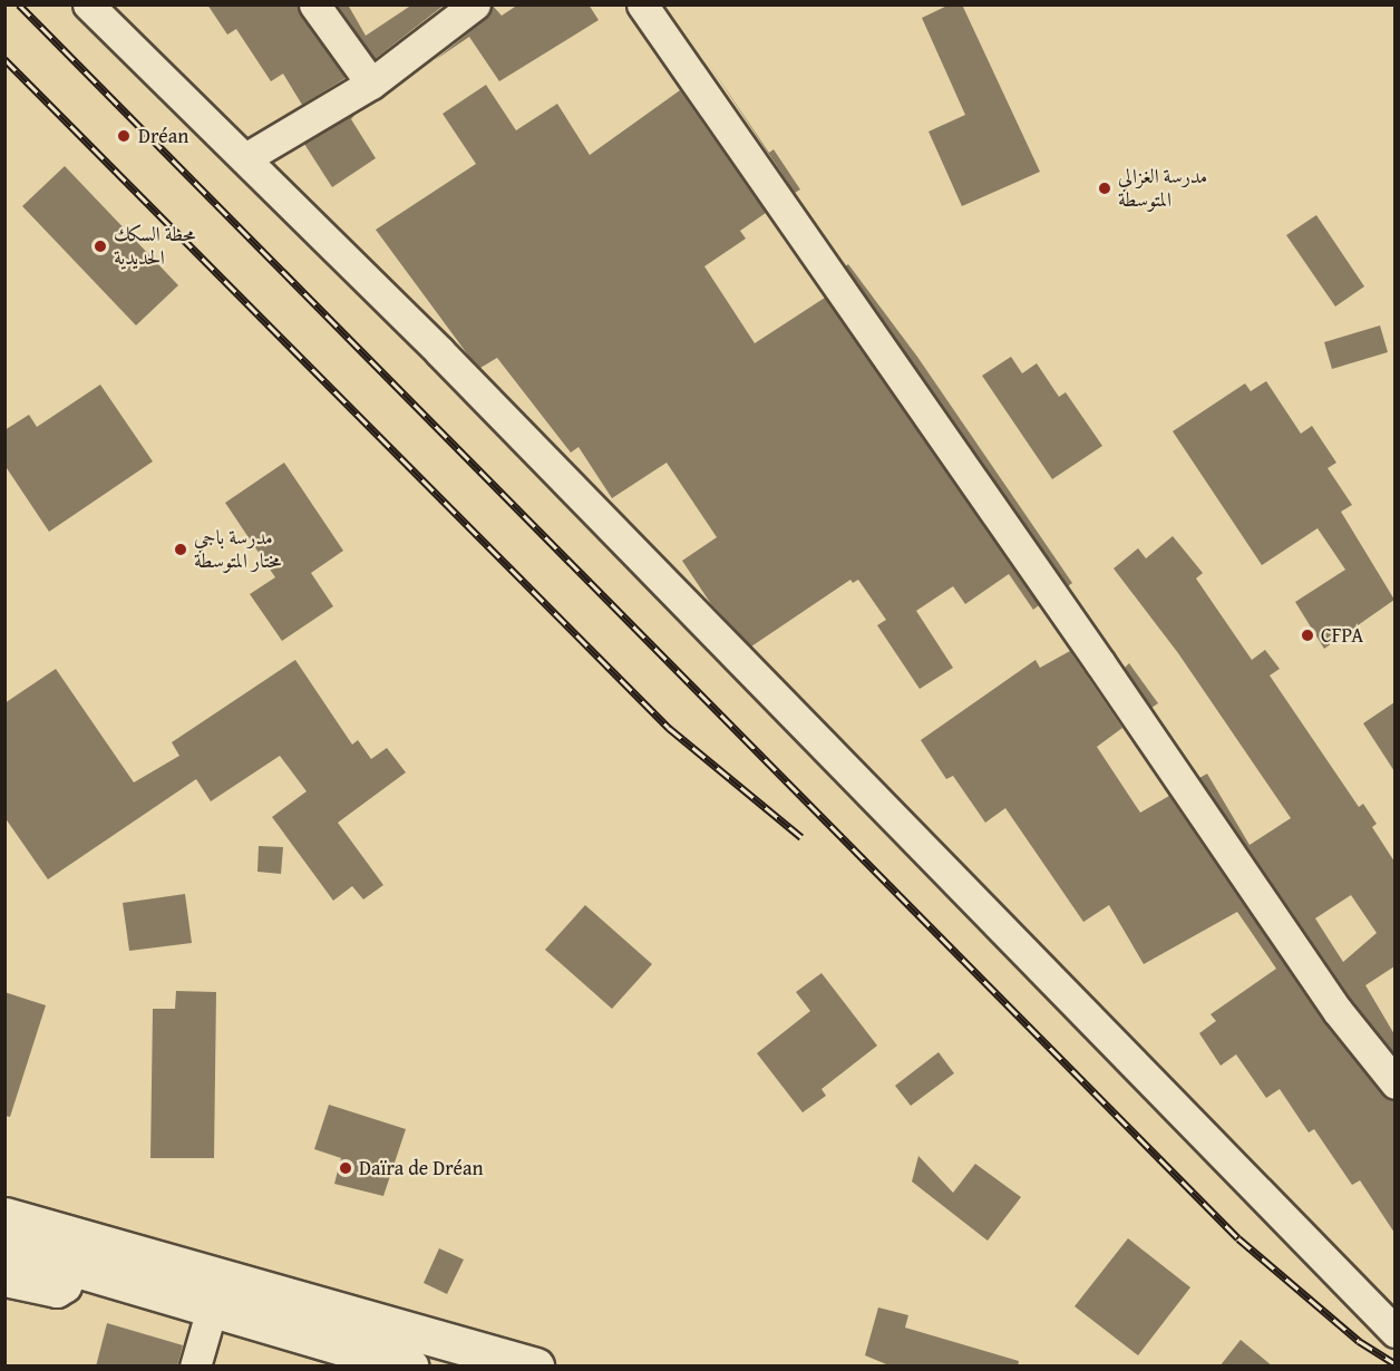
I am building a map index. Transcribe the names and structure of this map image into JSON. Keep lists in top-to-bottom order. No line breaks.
{"places":["Dréan","مدرسة الغزالي المتوسطة","محطة السكك الحديدية","مدرسة باجي مختار المتوسطة","CFPA","Daïra de Dréan"]}
